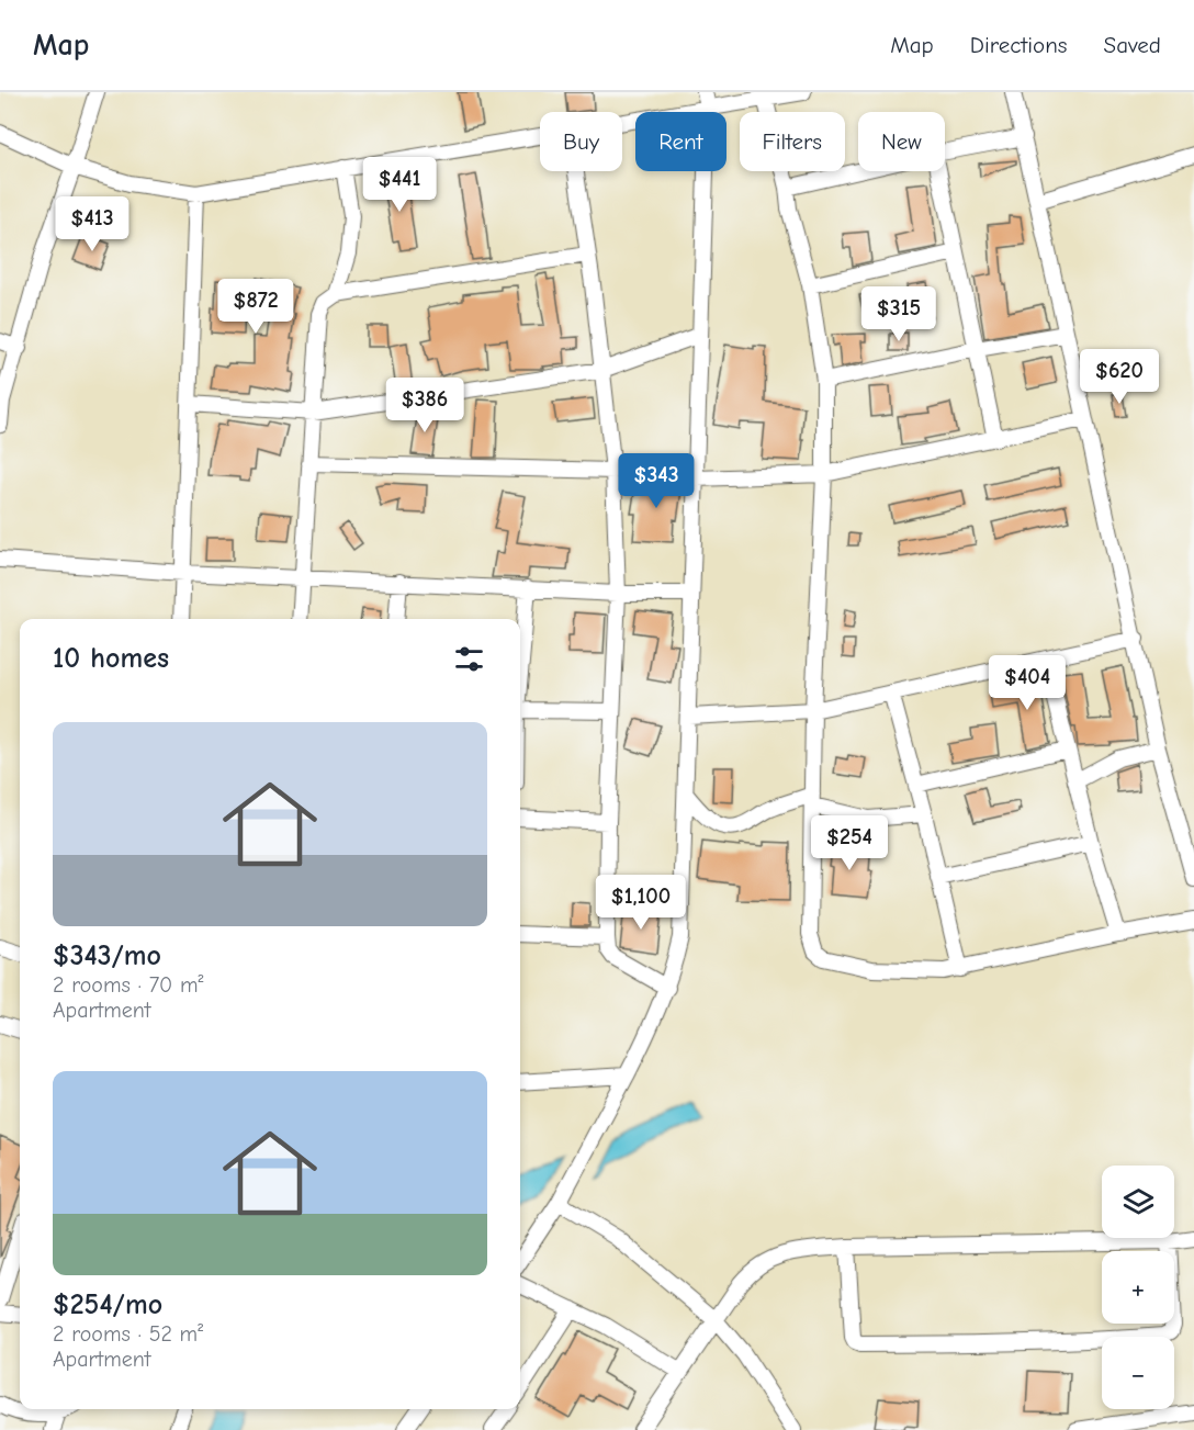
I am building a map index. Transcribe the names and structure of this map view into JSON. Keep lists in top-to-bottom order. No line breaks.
{"page":{"header":"Map","nav":["Map","Directions","Saved"],"chip":["Buy","Rent","Filters","New"],"price":["$441","$413","$872","$315","$620","$386","$343","$404","$254","$1,100"],"heading":"10 homes","list":[{"name":"$343/mo","note":"2 rooms · 70 m² · Apartment"},{"name":"$254/mo","note":"2 rooms · 52 m² · Apartment"}],"map_buttons":["+","−"]}}
